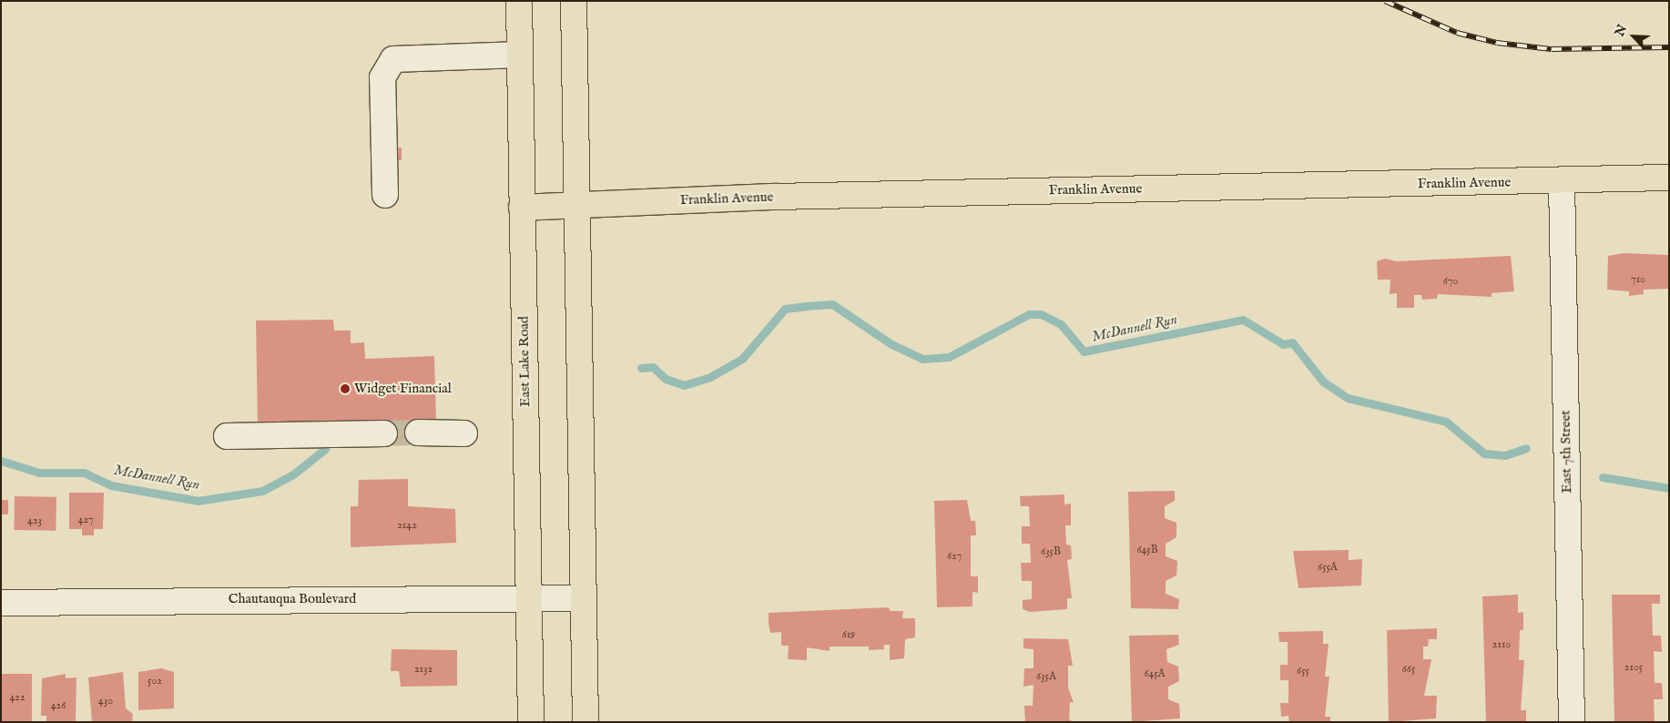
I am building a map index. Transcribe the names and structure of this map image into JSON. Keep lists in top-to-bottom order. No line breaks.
{"streets":{"main road":["Franklin Avenue","East Lake Road"],"street":["East 7th Street","Chautauqua Boulevard"]},"crossings":[["Franklin Avenue","East Lake Road"],["Franklin Avenue","East 7th Street"],["East Lake Road","Chautauqua Boulevard"]],"water":["McDannell Run"],"places":["Widget Financial"],"house_numbers":["710","670","427","423","2142","645B","635B","627","655A","619","2110","2105","2132","665","655","645A","635A","502","422","430","426"],"north":"top left"}
